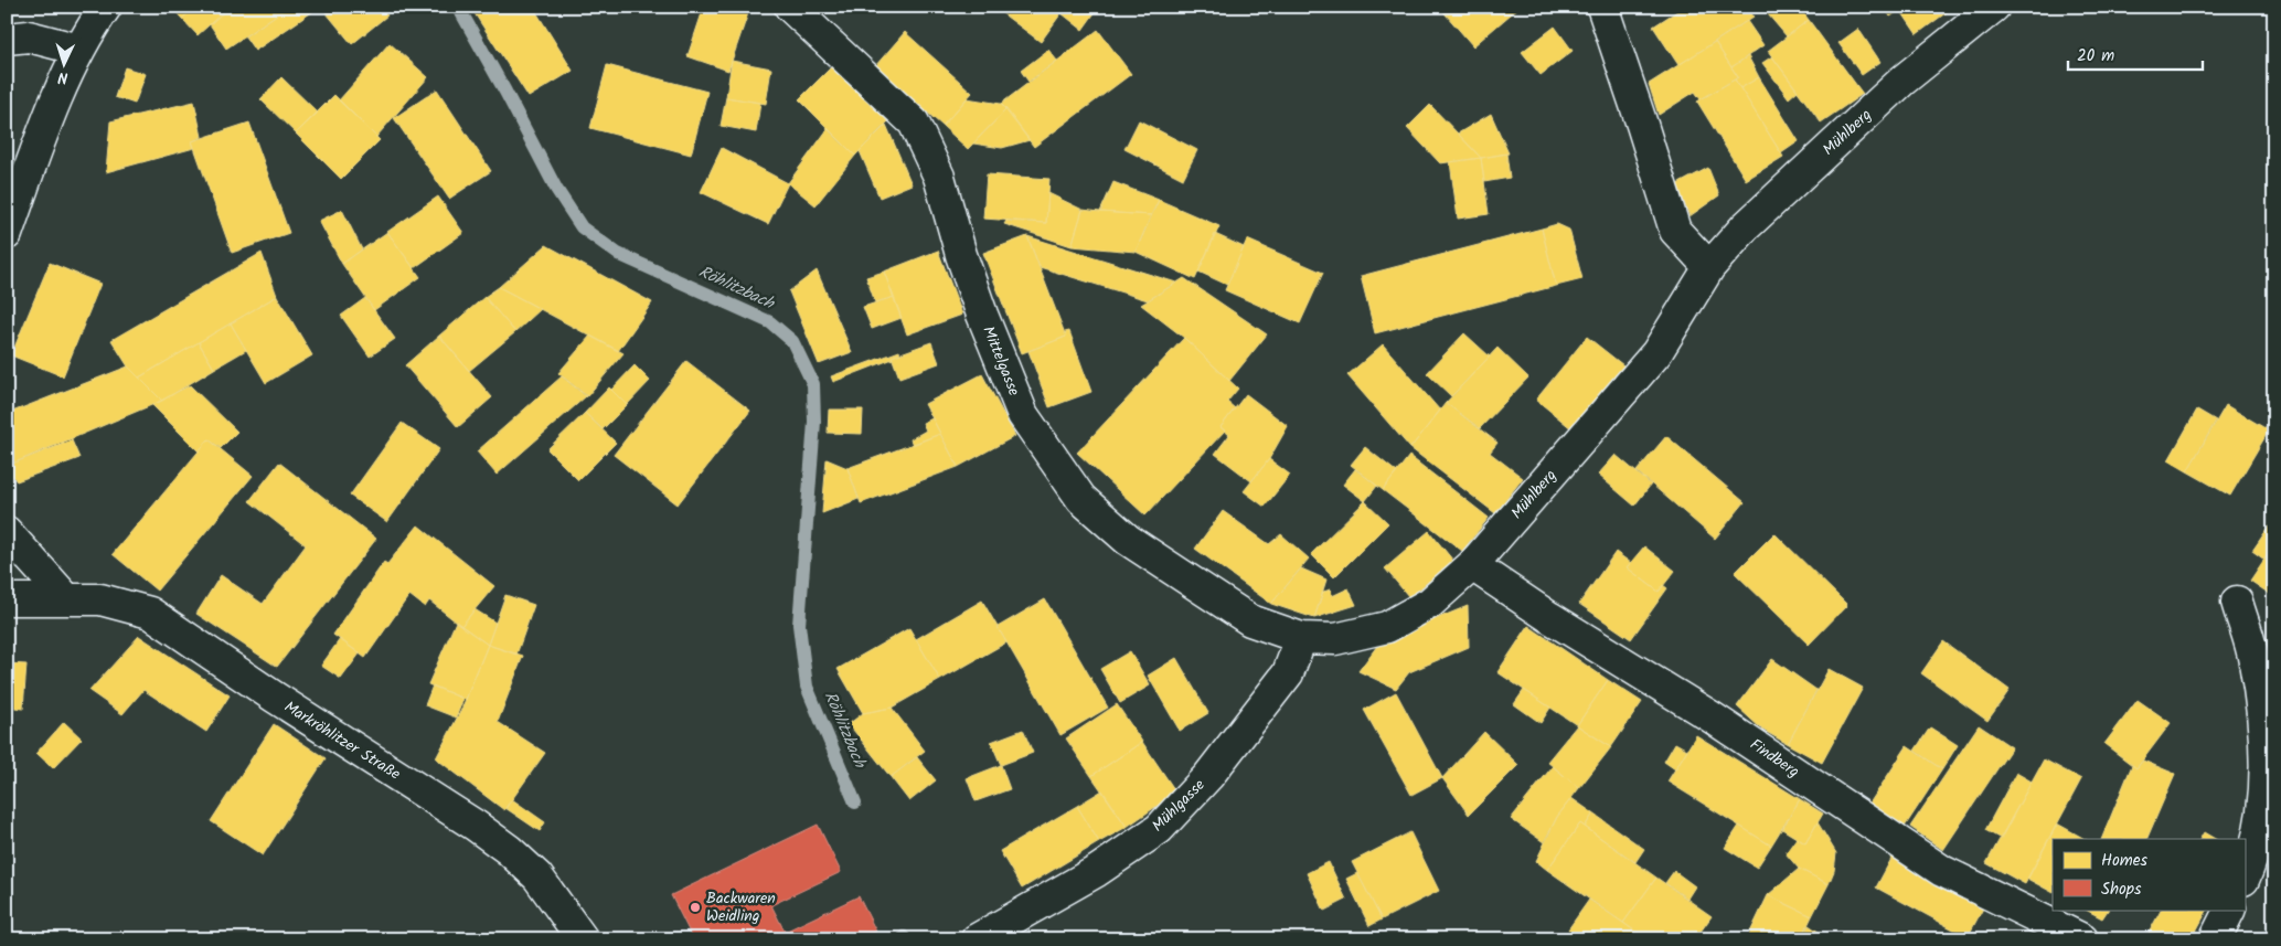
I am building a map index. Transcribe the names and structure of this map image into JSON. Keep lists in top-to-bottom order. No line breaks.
{"streets":{"street":["Mühlberg","Mittelgasse","Markröhlitzer Straße","Findberg","Mühlgasse"]},"crossings":[["Mühlberg","Mittelgasse"],["Mühlberg","Findberg"],["Mühlberg","Mühlgasse"],["Mittelgasse","Mühlgasse"]],"water":["Röhlitzbach"],"places":["Backwaren Weidling"],"legend":["Homes","Shops"],"scale_bar":"20 m","north":"bottom"}
